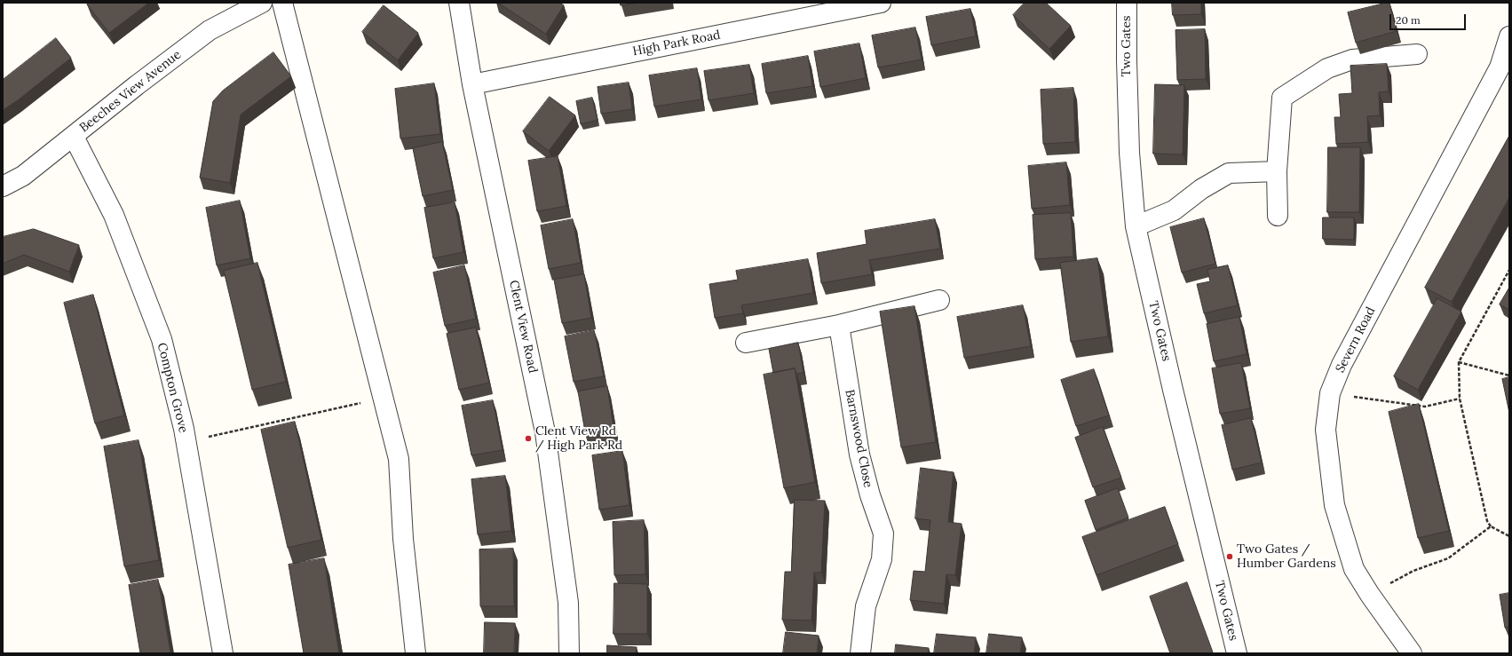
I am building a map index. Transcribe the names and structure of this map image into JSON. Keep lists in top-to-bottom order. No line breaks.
{"streets":{"street":["High Park Road","Two Gates","Beeches View Avenue","Clent View Road","Severn Road","Compton Grove","Barnswood Close"]},"crossings":[["High Park Road","Clent View Road"],["Beeches View Avenue","Compton Grove"]],"places":["Clent View Rd / High Park Rd","Two Gates / Humber Gardens"],"scale_bar":"20 m"}
